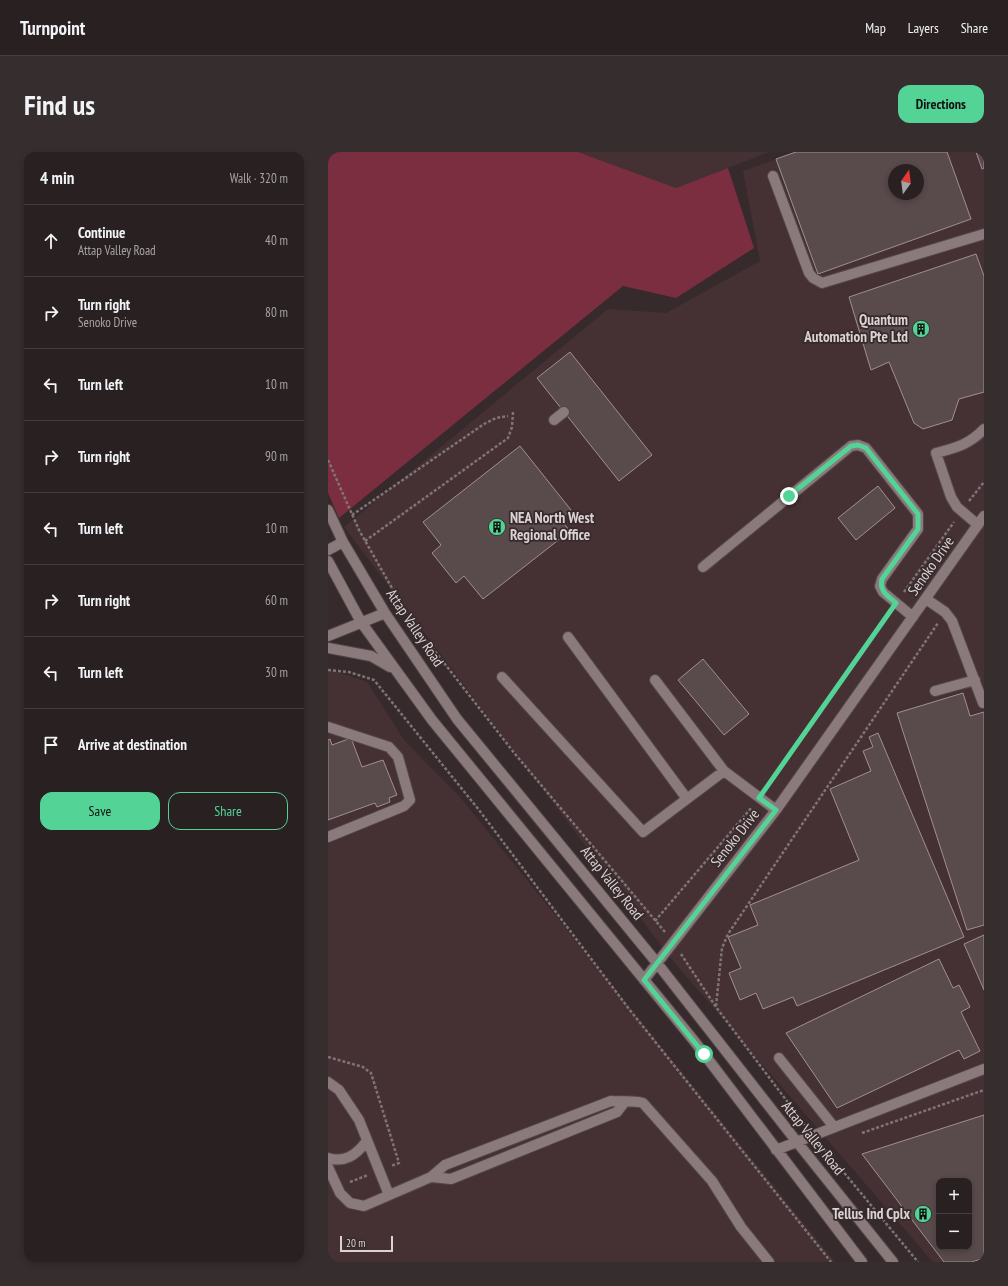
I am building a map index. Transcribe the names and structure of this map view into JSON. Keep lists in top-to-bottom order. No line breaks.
{"streets":{"street":["Senoko Drive","Attap Valley Road"]},"crossings":[["Senoko Drive","Attap Valley Road"]],"places":{"building":["Quantum Automation Pte Ltd","NEA North West Regional Office","Tellus Ind Cplx"]},"scale_bar":"20 m","north":"top","page":{"header":"Turnpoint","nav":["Map","Layers","Share"],"buttons":["Directions",["Save","Share"]],"title":"Find us","heading":["4 min","Walk · 320 m"],"list":[["Continue","Attap Valley Road","40 m"],["Turn right","Senoko Drive","80 m"],["Turn left","10 m"],["Turn right","90 m"],["Turn left","10 m"],["Turn right","60 m"],["Turn left","30 m"],"Arrive at destination"],"map_buttons":["+","−"],"scale":"20 m"}}
